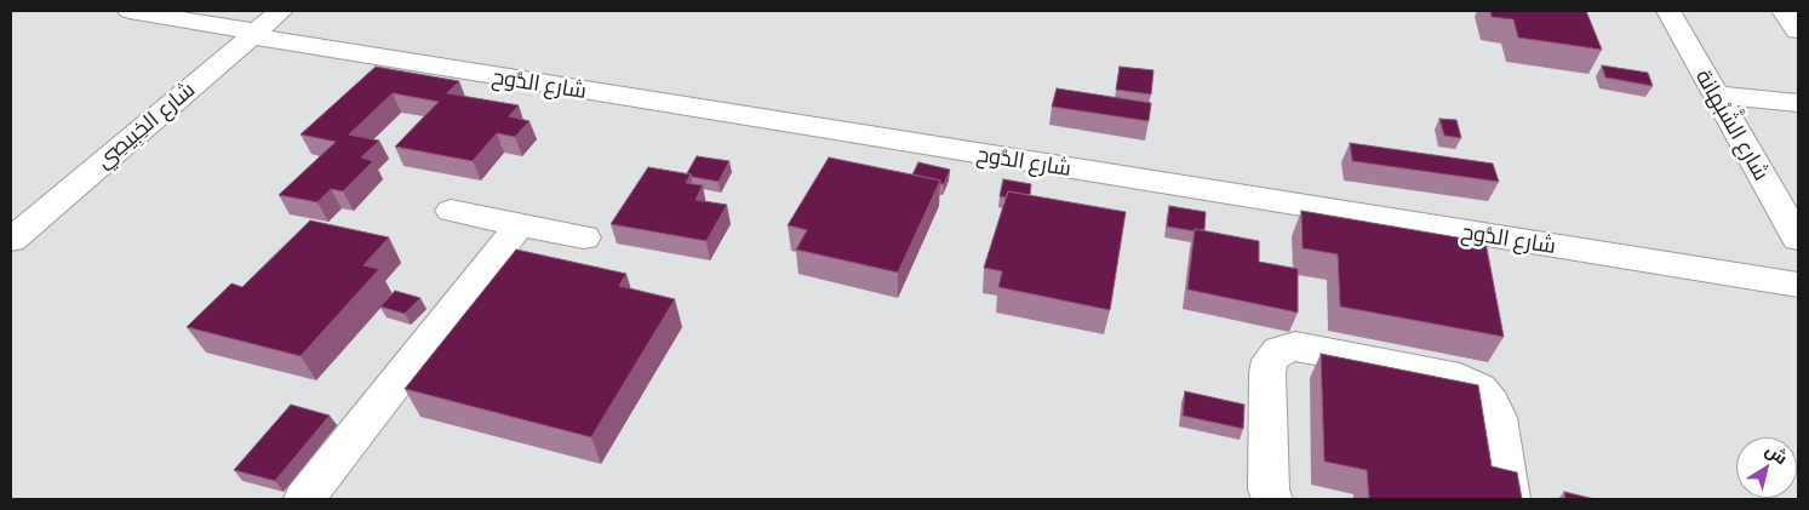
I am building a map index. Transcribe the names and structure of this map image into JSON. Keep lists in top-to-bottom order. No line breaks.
{"streets":{"street":["شارع الدُّوح","شارع الخِبِيصِي","شارع الشَّبْهانة"]},"crossings":[["شارع الدُّوح","شارع الخِبِيصِي"]],"north":"top right"}
